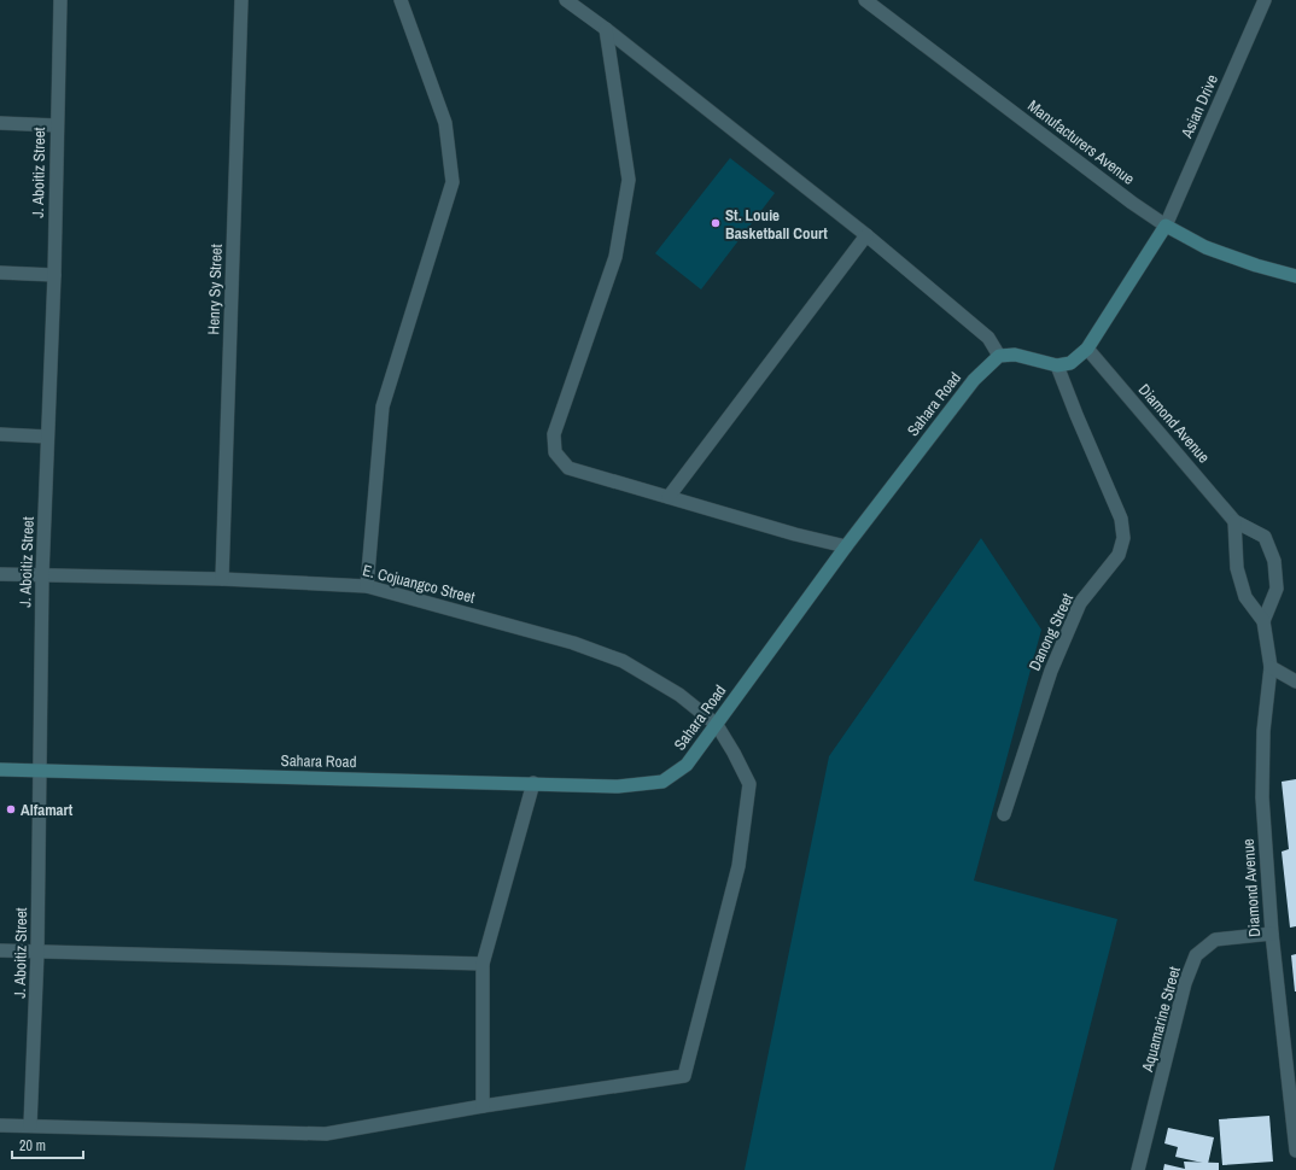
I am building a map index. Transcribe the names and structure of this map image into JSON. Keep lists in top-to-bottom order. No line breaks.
{"streets":{"main road":["Manufacturers Avenue","Sahara Road"],"street":["Asian Drive","J. Aboitiz Street","Henry Sy Street","Diamond Avenue","E. Cojuangco Street","Danong Street","Aquamarine Street"]},"crossings":[["Asian Drive","Manufacturers Avenue"],["J. Aboitiz Street","Sahara Road"],["J. Aboitiz Street","E. Cojuangco Street"],["Henry Sy Street","E. Cojuangco Street"],["Sahara Road","E. Cojuangco Street"],["Diamond Avenue","Aquamarine Street"]],"places":["St. Louie Basketball Court","Alfamart"],"scale_bar":"20 m"}
